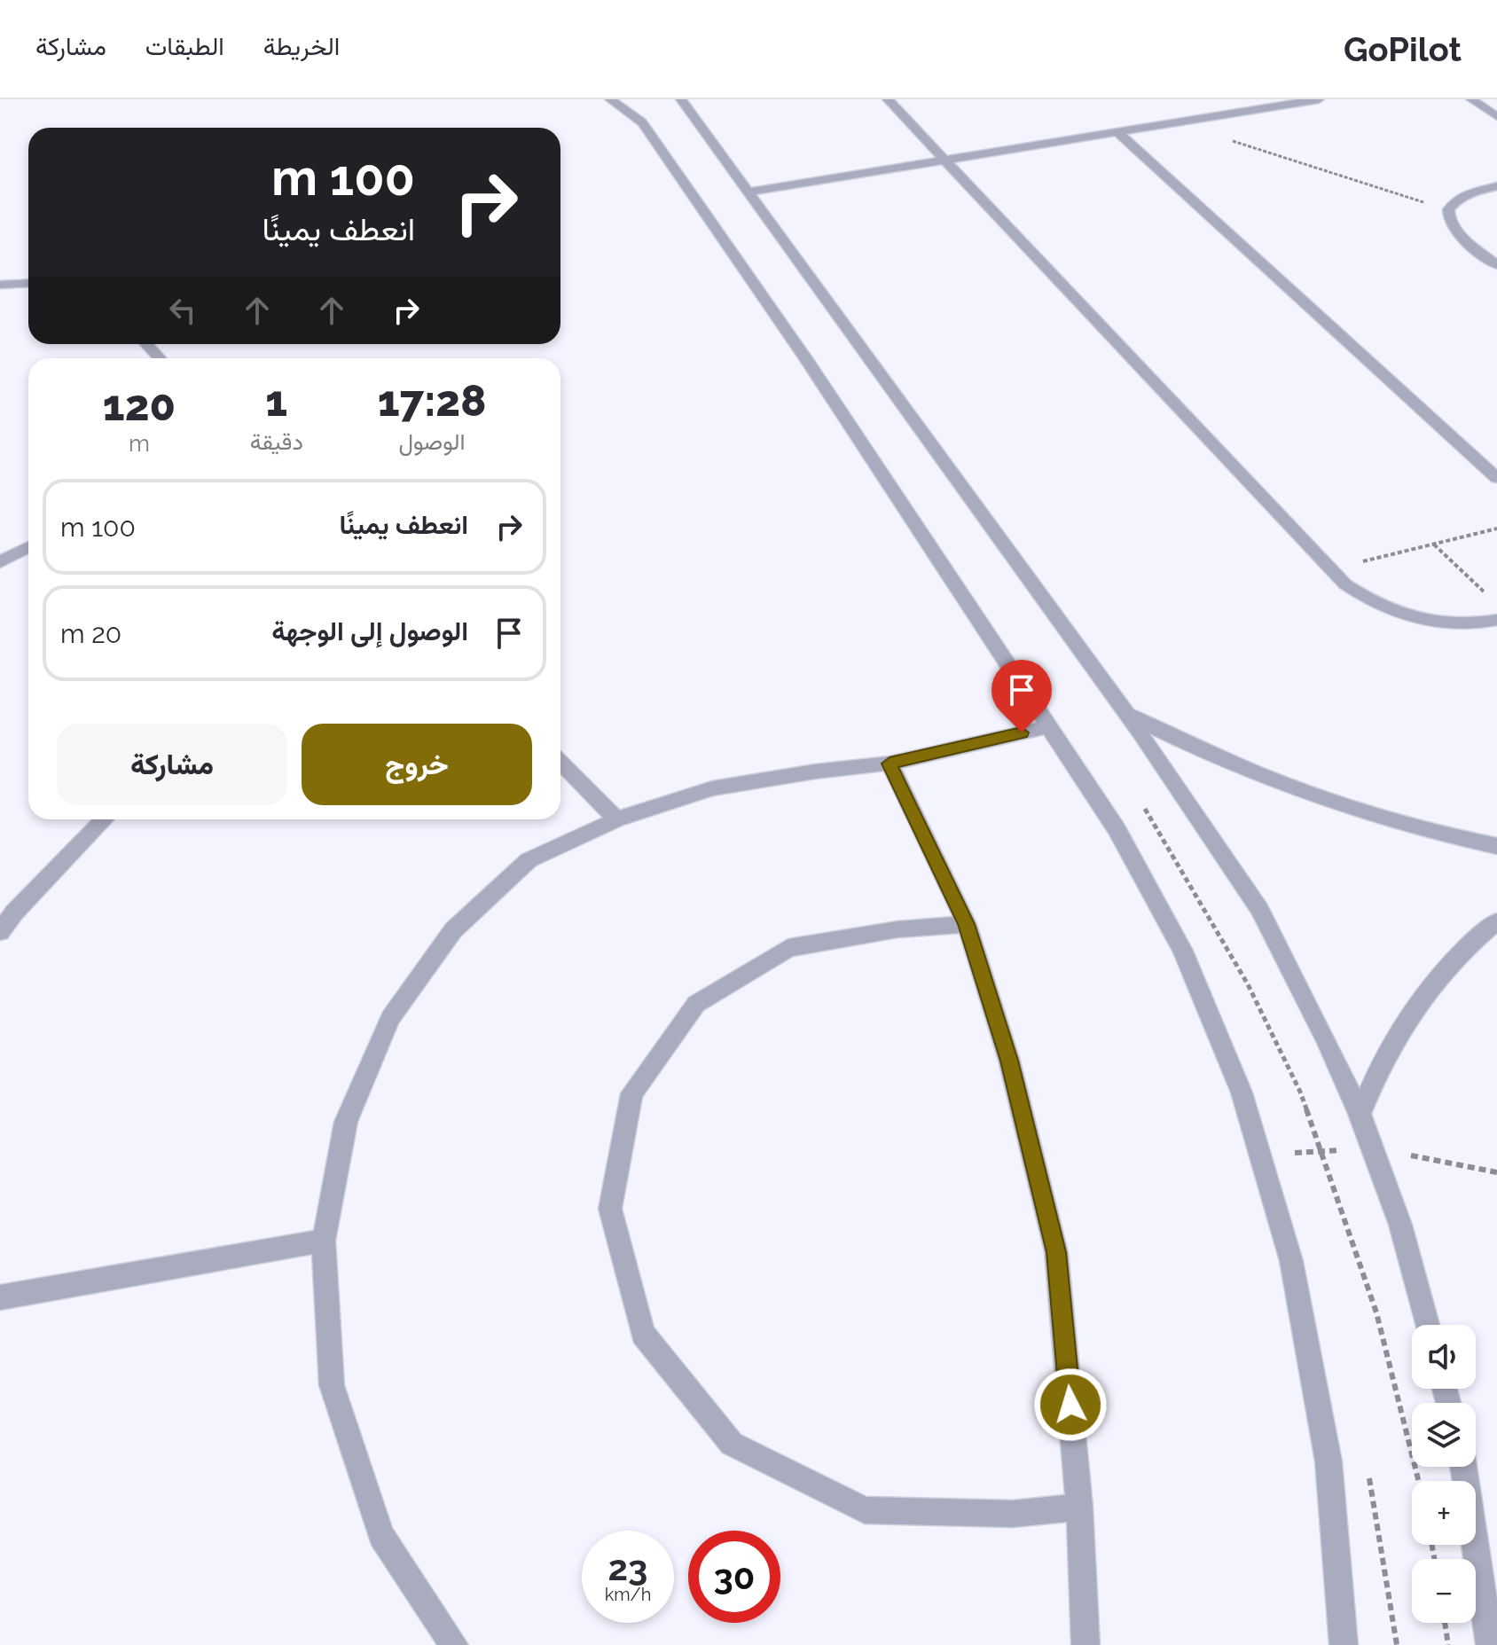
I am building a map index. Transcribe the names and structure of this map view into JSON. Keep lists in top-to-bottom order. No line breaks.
{"page":{"header":"GoPilot","nav":["الخريطة","الطبقات","مشاركة"],"turn":["100 m","انعطف يمينًا"],"eta":["17:28","الوصول","1","دقيقة","120","m"],"list":[{"name":"انعطف يمينًا","value":"100 m"},{"name":"الوصول إلى الوجهة","value":"20 m"}],"buttons":["خروج","مشاركة"],"map_buttons":["+","−"],"speed":"23 km/h","limit":"30"}}
